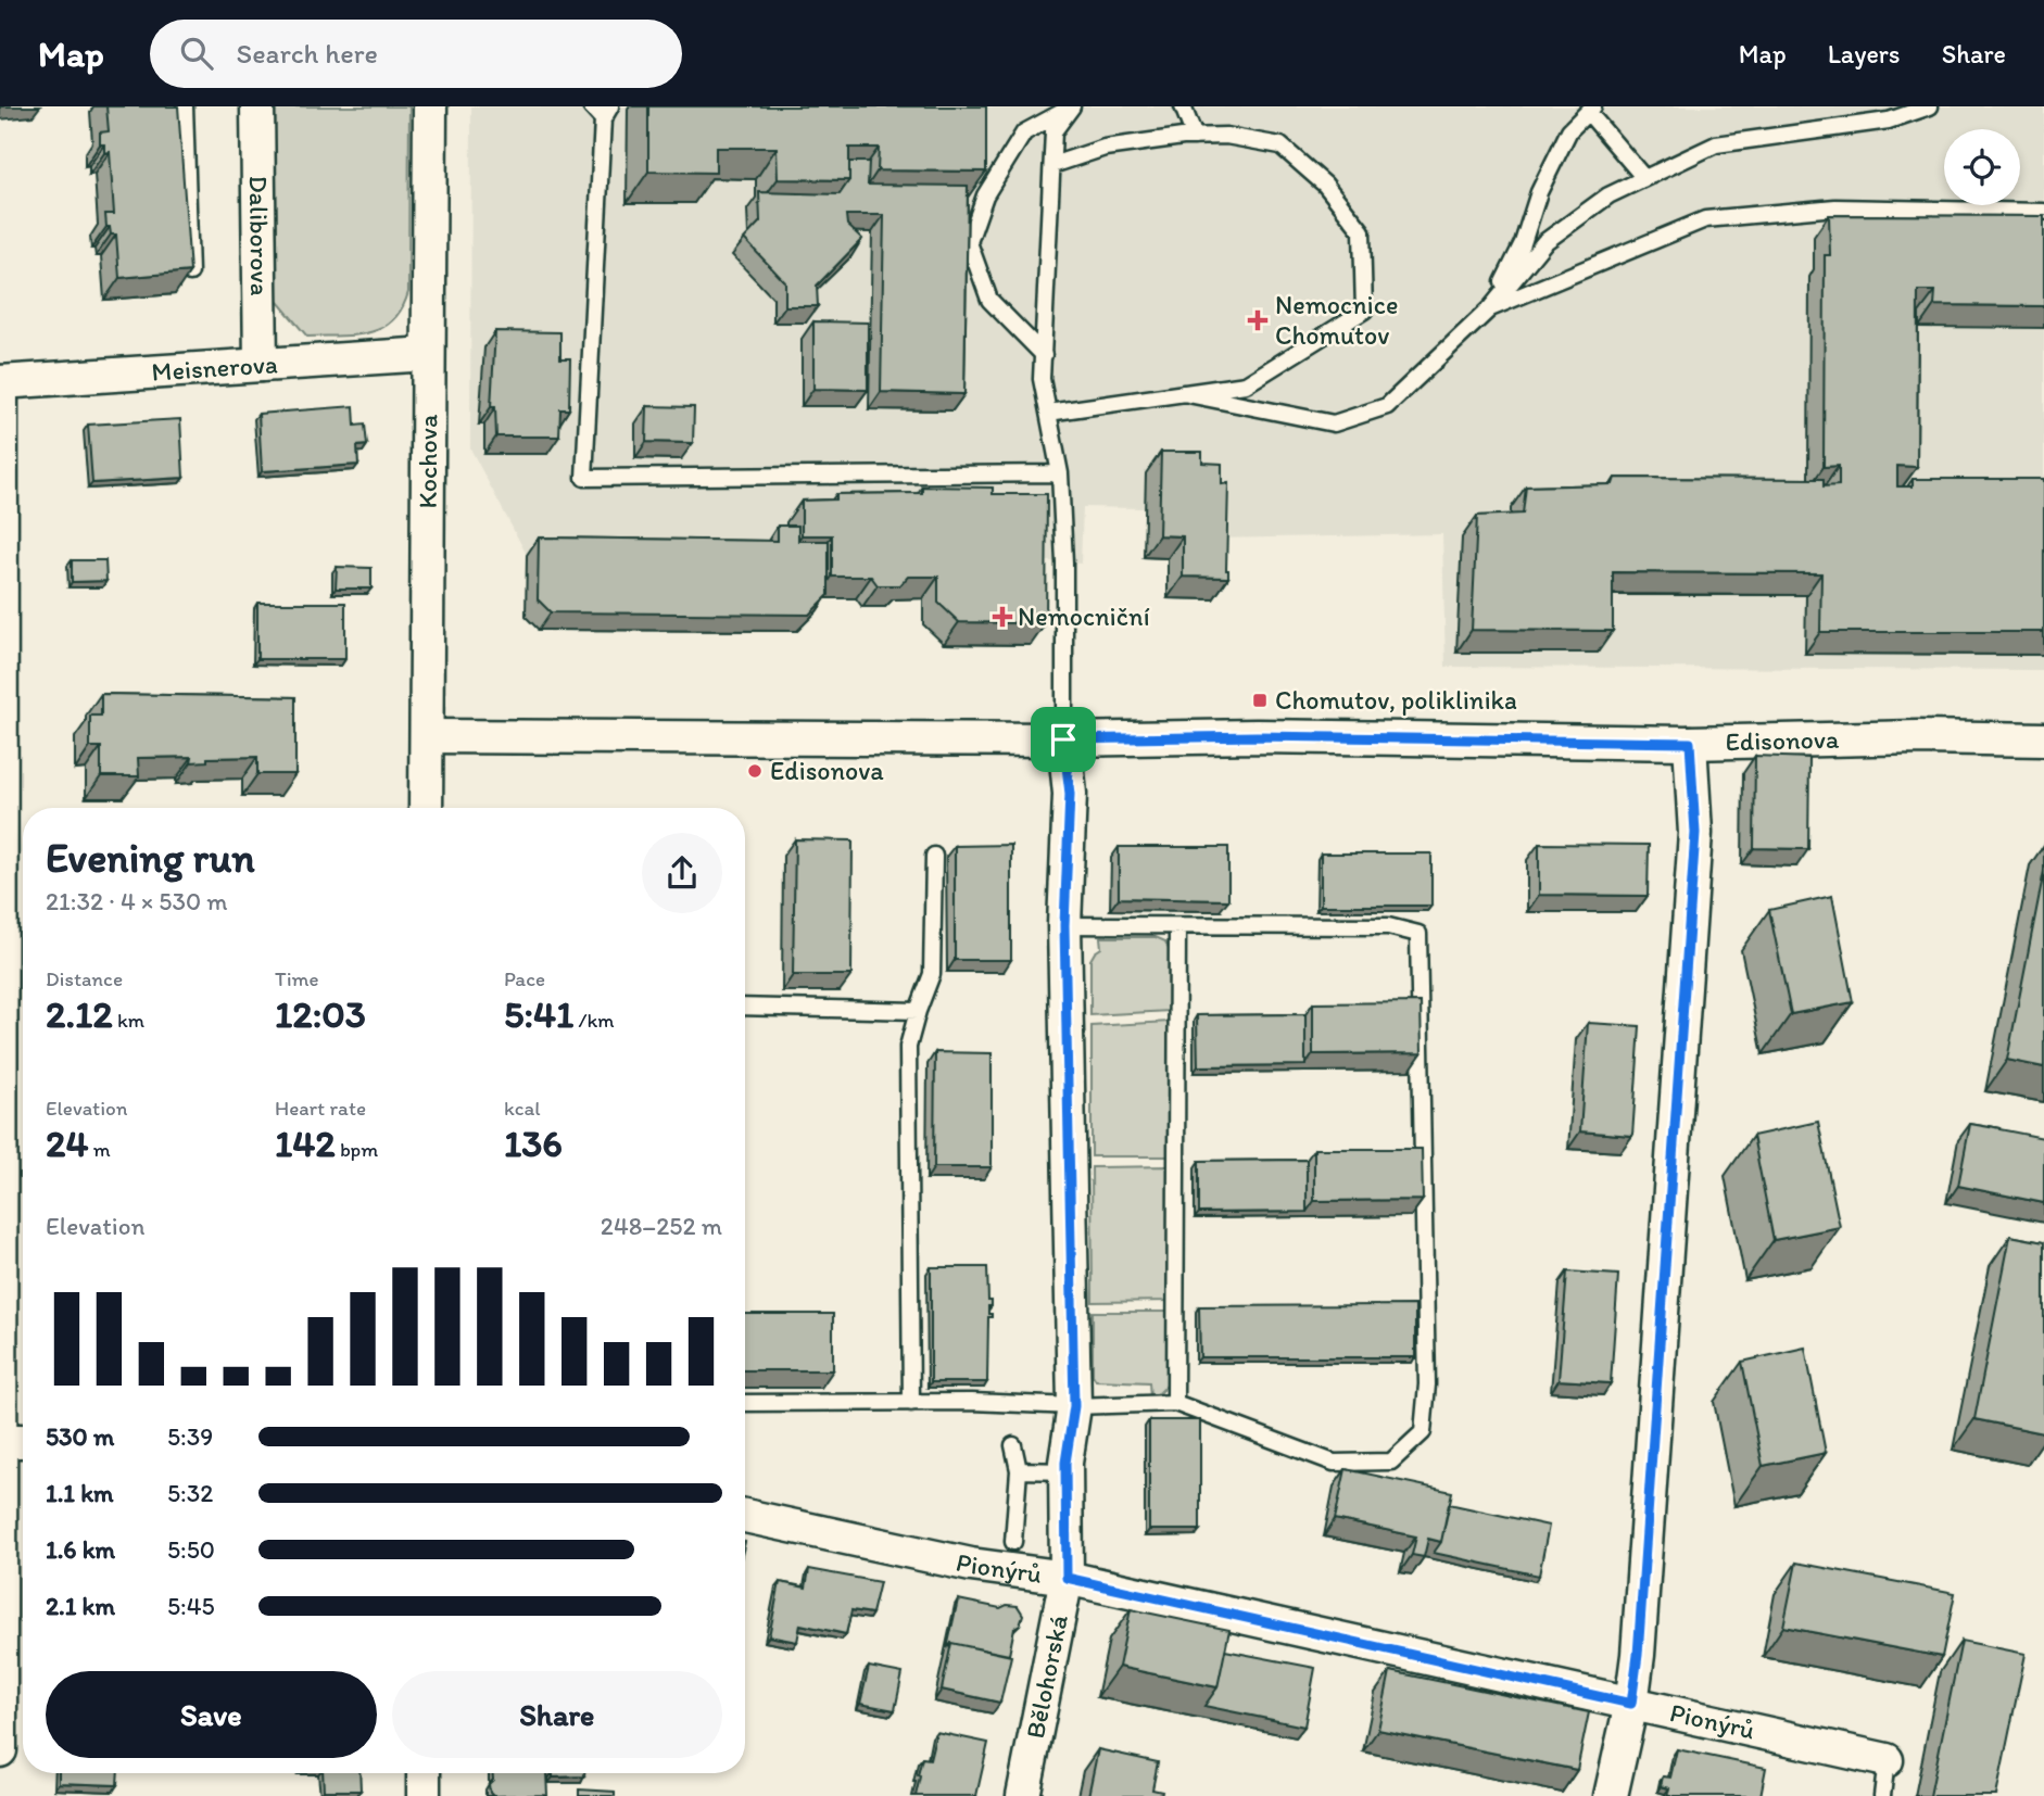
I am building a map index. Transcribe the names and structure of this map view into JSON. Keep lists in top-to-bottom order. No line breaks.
{"streets":{"street":["Daliborova","Meisnerova","Kochova","Edisonova","Pionýrů","Bělohorská"]},"crossings":[["Daliborova","Meisnerova"],["Meisnerova","Kochova"],["Kochova","Edisonova"],["Edisonova","Bělohorská"],["Pionýrů","Bělohorská"]],"places":{"health":["Nemocnice Chomutov","Nemocniční"],"transit":["Chomutov, poliklinika"],"other":["Edisonova"]},"page":{"header":"Map","search":"Search here","nav":["Map","Layers","Share"],"heading":["Evening run","21:32 · 4 × 530 m"],"stats":[["Distance","2.12 km"],["Time","12:03"],["Pace","5:41 /km"],["Elevation","24 m"],["Heart rate","142 bpm"],["kcal","136"]],"chart":["Elevation","248–252 m"],"list":[{"name":"530 m","note":"5:39"},{"name":"1.1 km","note":"5:32"},{"name":"1.6 km","note":"5:50"},{"name":"2.1 km","note":"5:45"}],"buttons":["Save","Share"]}}
